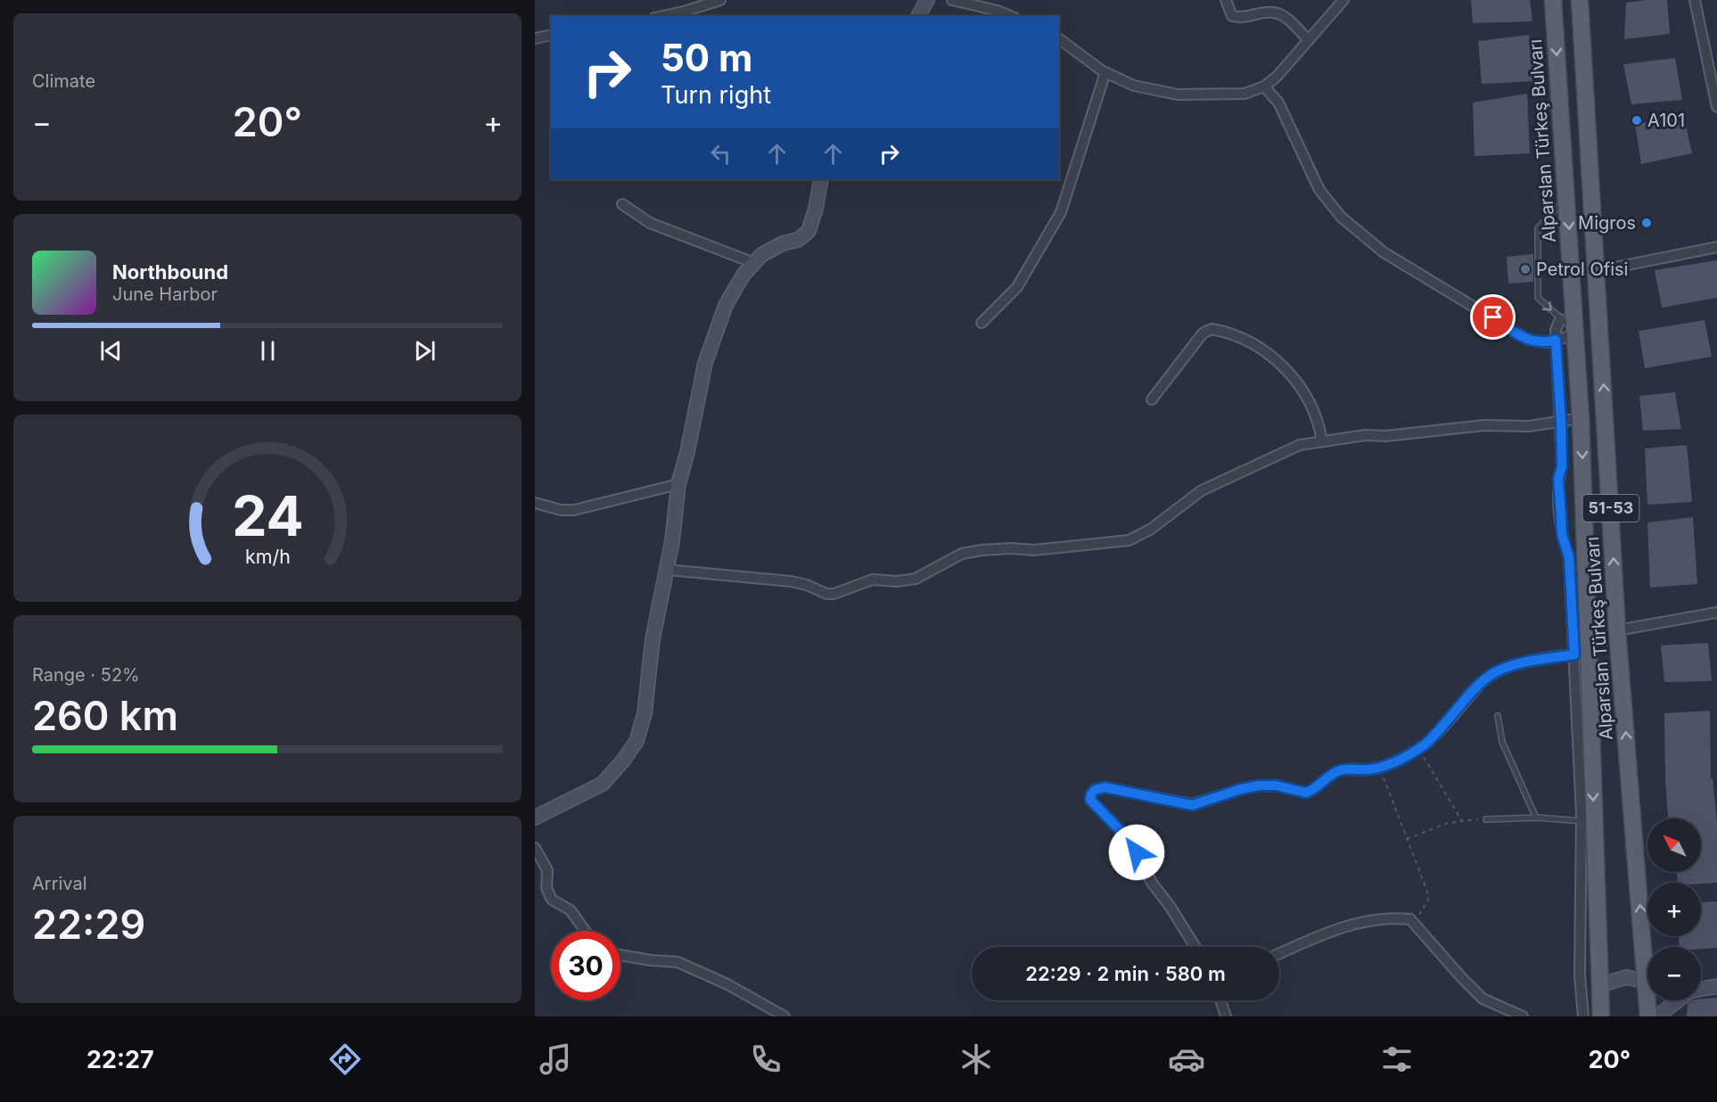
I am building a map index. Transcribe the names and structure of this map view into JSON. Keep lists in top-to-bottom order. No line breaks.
{"streets":{"main road":["Alparslan Türkeş Bulvarı","51-53"]},"places":["A101","Migros","Petrol Ofisi"],"north":"top left","page":{"tile":["Climate",["Range · 52%","260 km"],["Arrival","22:29"]],"turn":["50 m","Turn right"],"heat":["−","20°","+"],"song":["Northbound","June Harbor"],"map_buttons":["+","−"],"limit":"30","trip":"22:29 · 2 min · 580 m","tabs":["22:27","20°"],"gauge":["24","km/h"]}}
